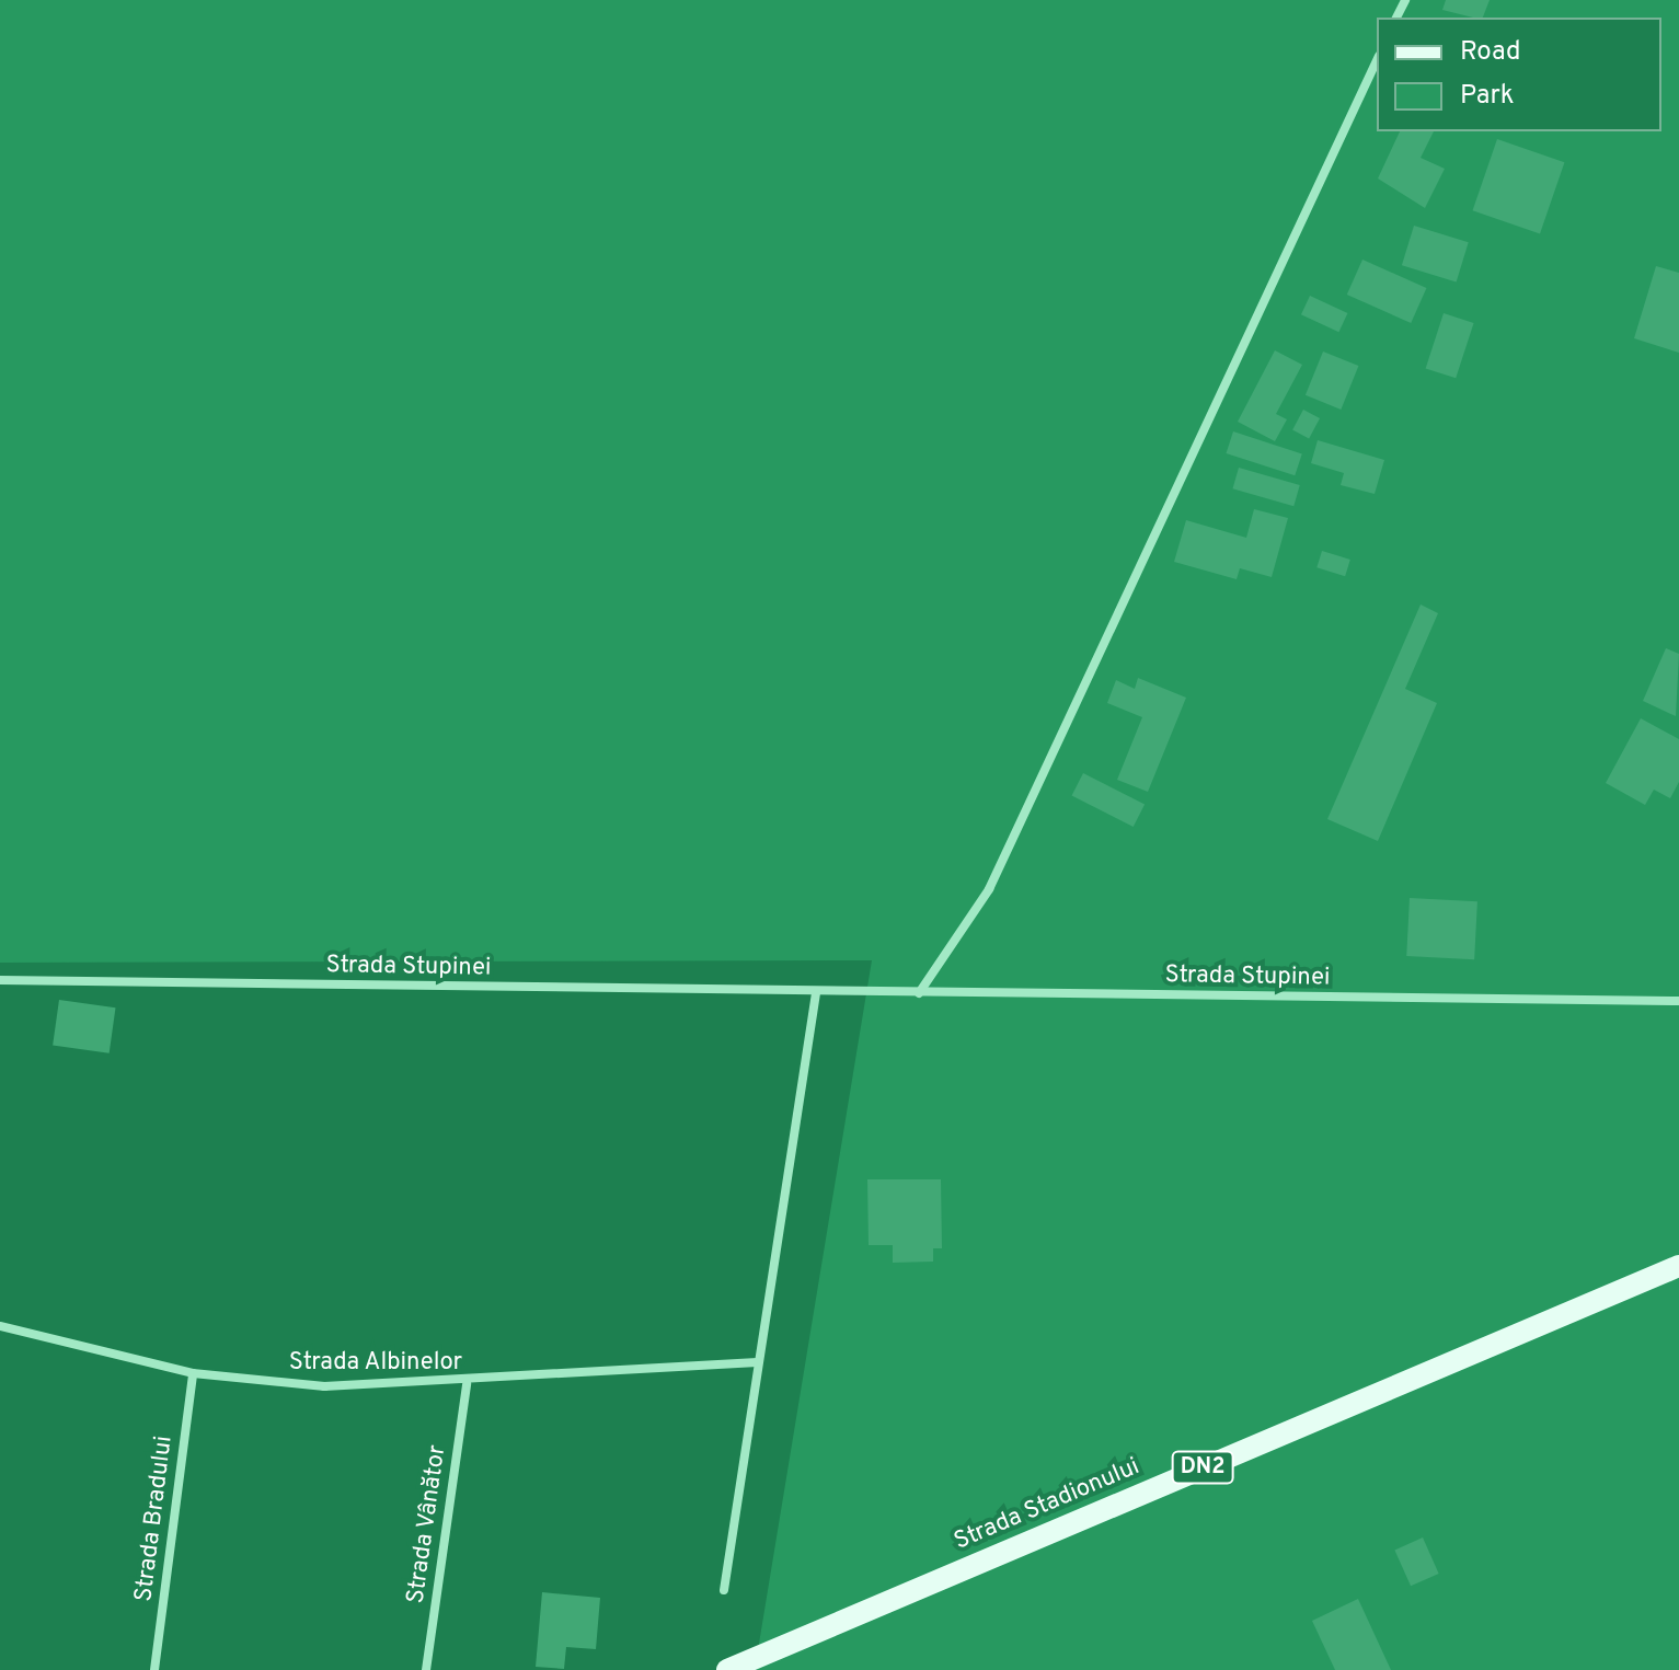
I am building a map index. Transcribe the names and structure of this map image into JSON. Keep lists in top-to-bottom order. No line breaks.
{"streets":{"main road":["DN2","Strada Stadionului"],"street":["Strada Stupinei","Strada Albinelor","Strada Bradului","Strada Vânător"]},"crossings":[["Strada Albinelor","Strada Bradului"],["Strada Albinelor","Strada Vânător"]],"legend":["Road","Park"]}
